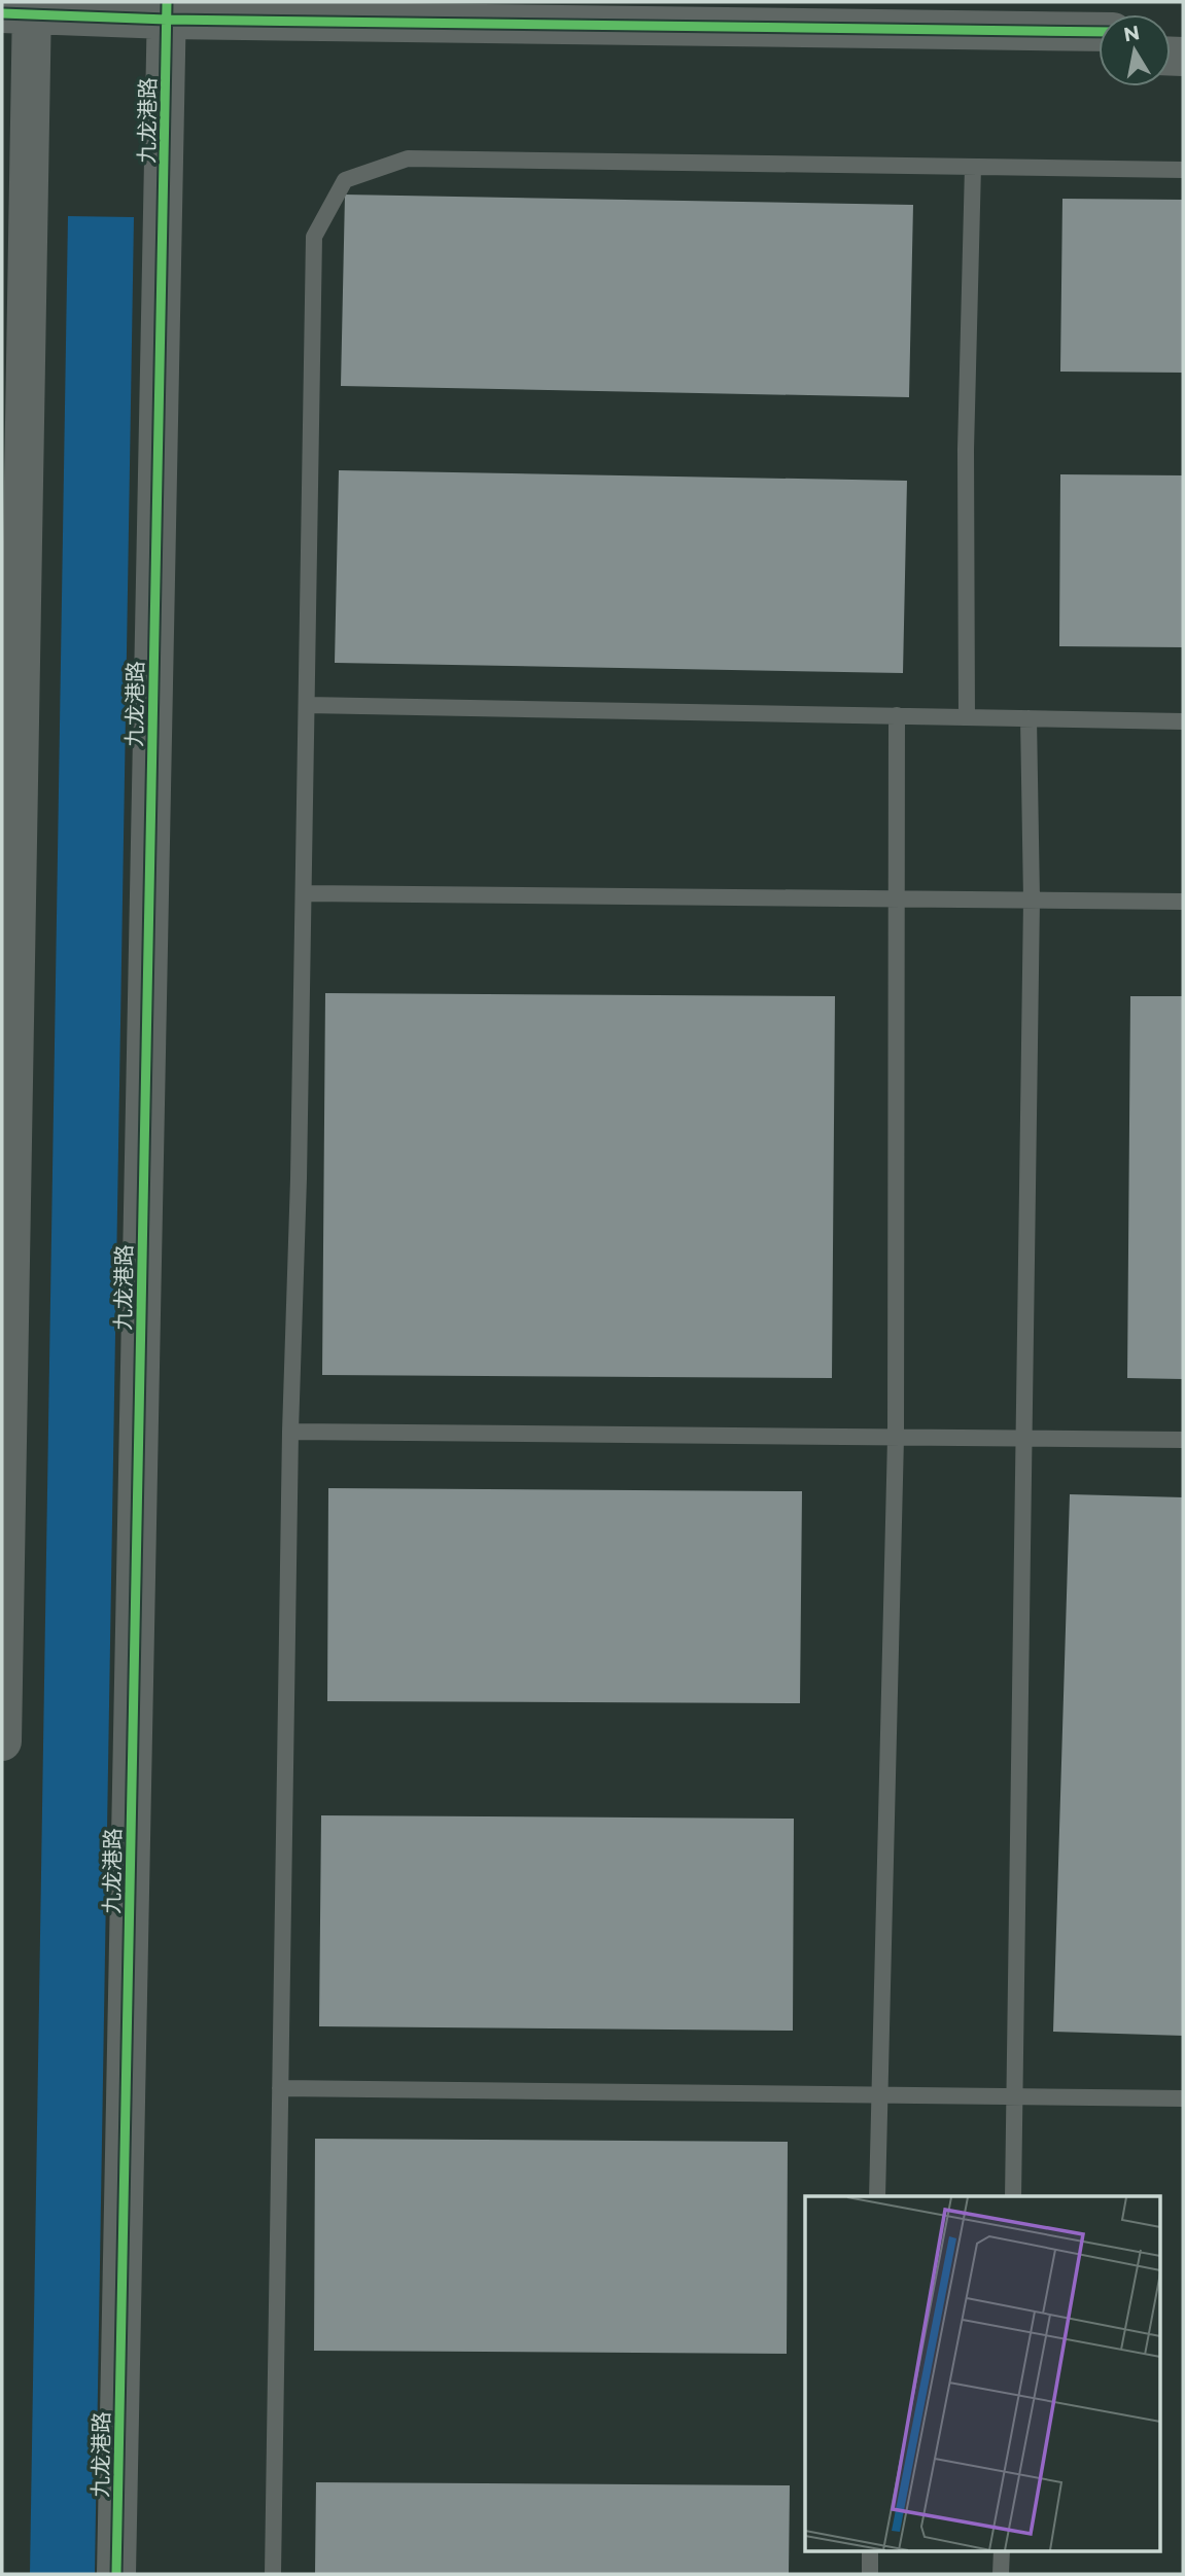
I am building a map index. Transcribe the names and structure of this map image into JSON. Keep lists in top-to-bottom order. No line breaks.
{"streets":{"street":["九龙港路"]},"north":"top"}
